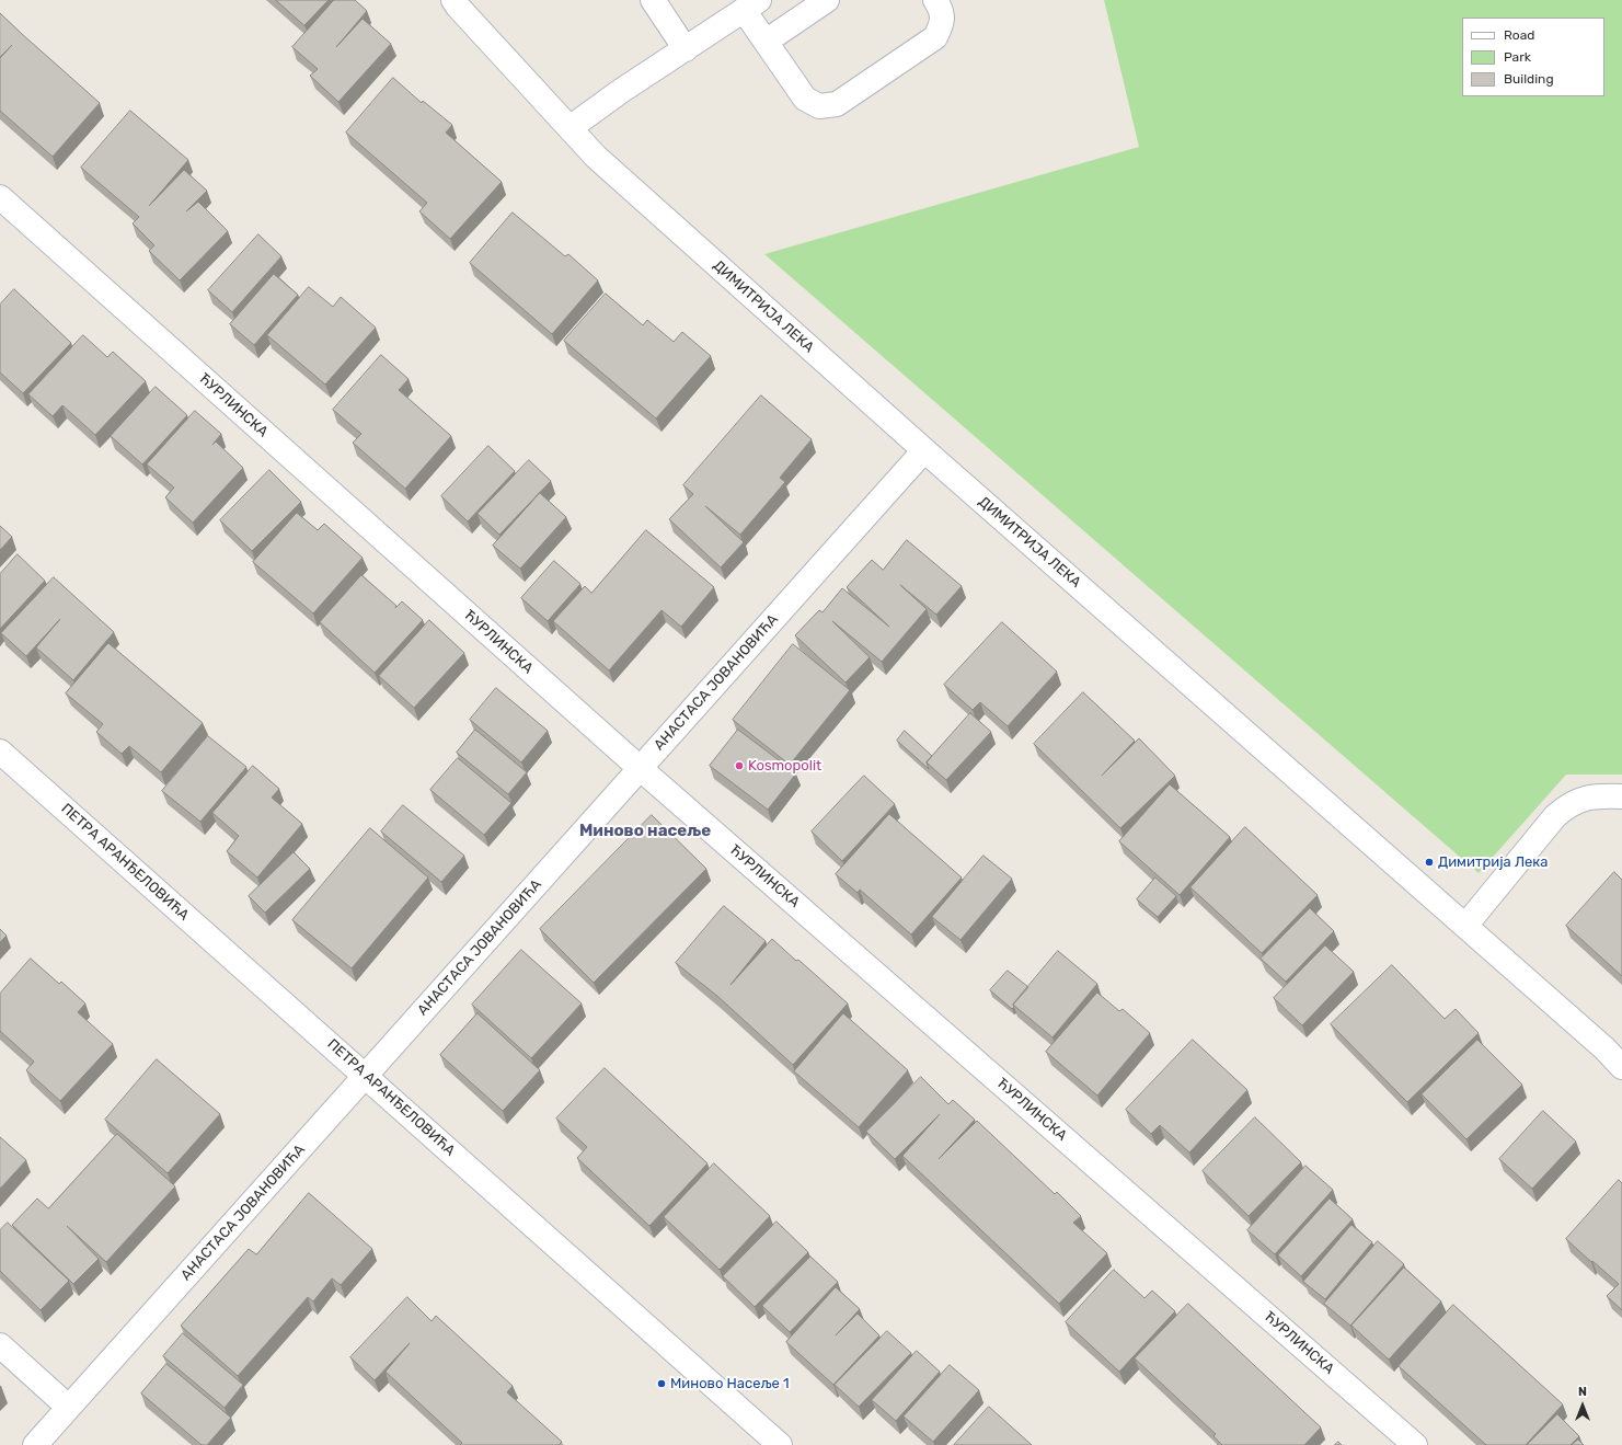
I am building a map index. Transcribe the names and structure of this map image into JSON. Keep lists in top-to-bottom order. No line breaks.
{"streets":{"street":["ДИМИТРИЈА ЛЕКА","ЋУРЛИНСКА","АНАСТАСА ЈОВАНОВИЋА","ПЕТРА АРАНЂЕЛОВИЋА"]},"crossings":[["ДИМИТРИЈА ЛЕКА","АНАСТАСА ЈОВАНОВИЋА"],["ЋУРЛИНСКА","АНАСТАСА ЈОВАНОВИЋА"],["АНАСТАСА ЈОВАНОВИЋА","ПЕТРА АРАНЂЕЛОВИЋА"]],"districts":["Миново насеље"],"places":["Kosmopolit","Димитрија Лека","Миново Насеље 1"],"legend":["Road","Park","Building"],"north":"top"}
